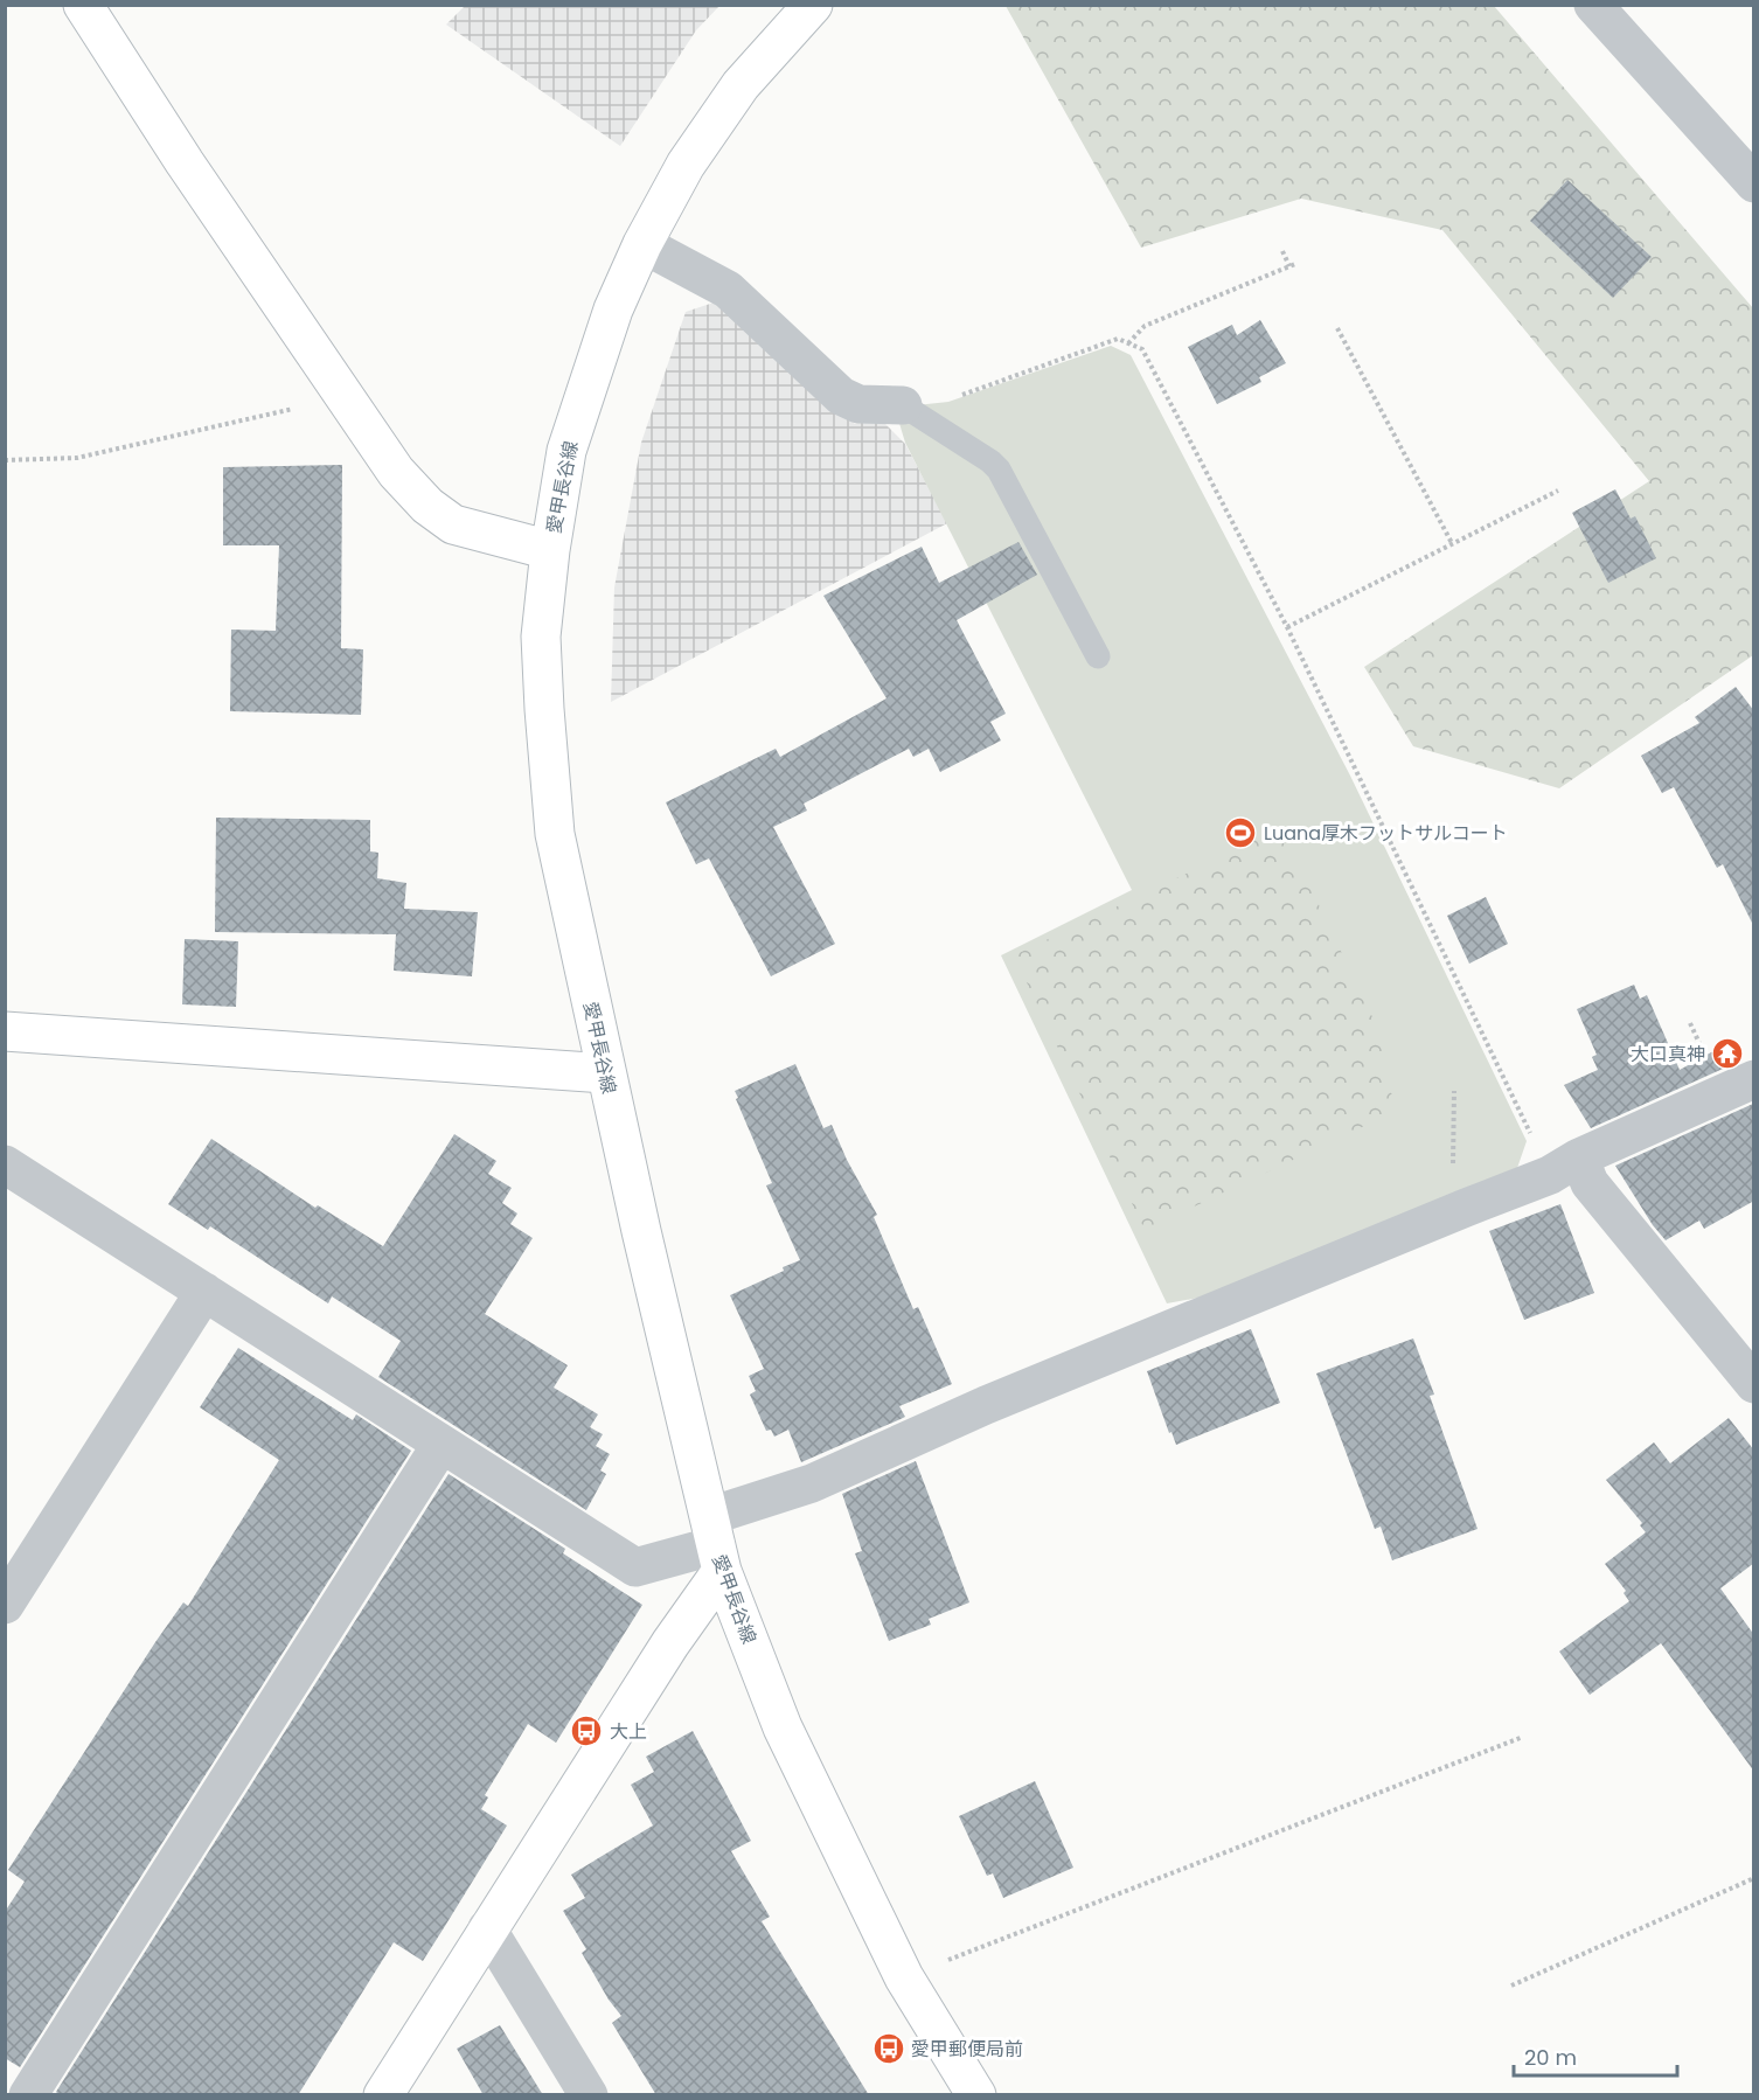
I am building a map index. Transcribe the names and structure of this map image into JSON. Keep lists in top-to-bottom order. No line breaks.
{"streets":{"street":["愛甲長谷線"]},"places":{"sports":["Luana厚木フットサルコート"],"temple":["大口真神"],"bus stop":["大上","愛甲郵便局前"]},"scale_bar":"20 m"}
